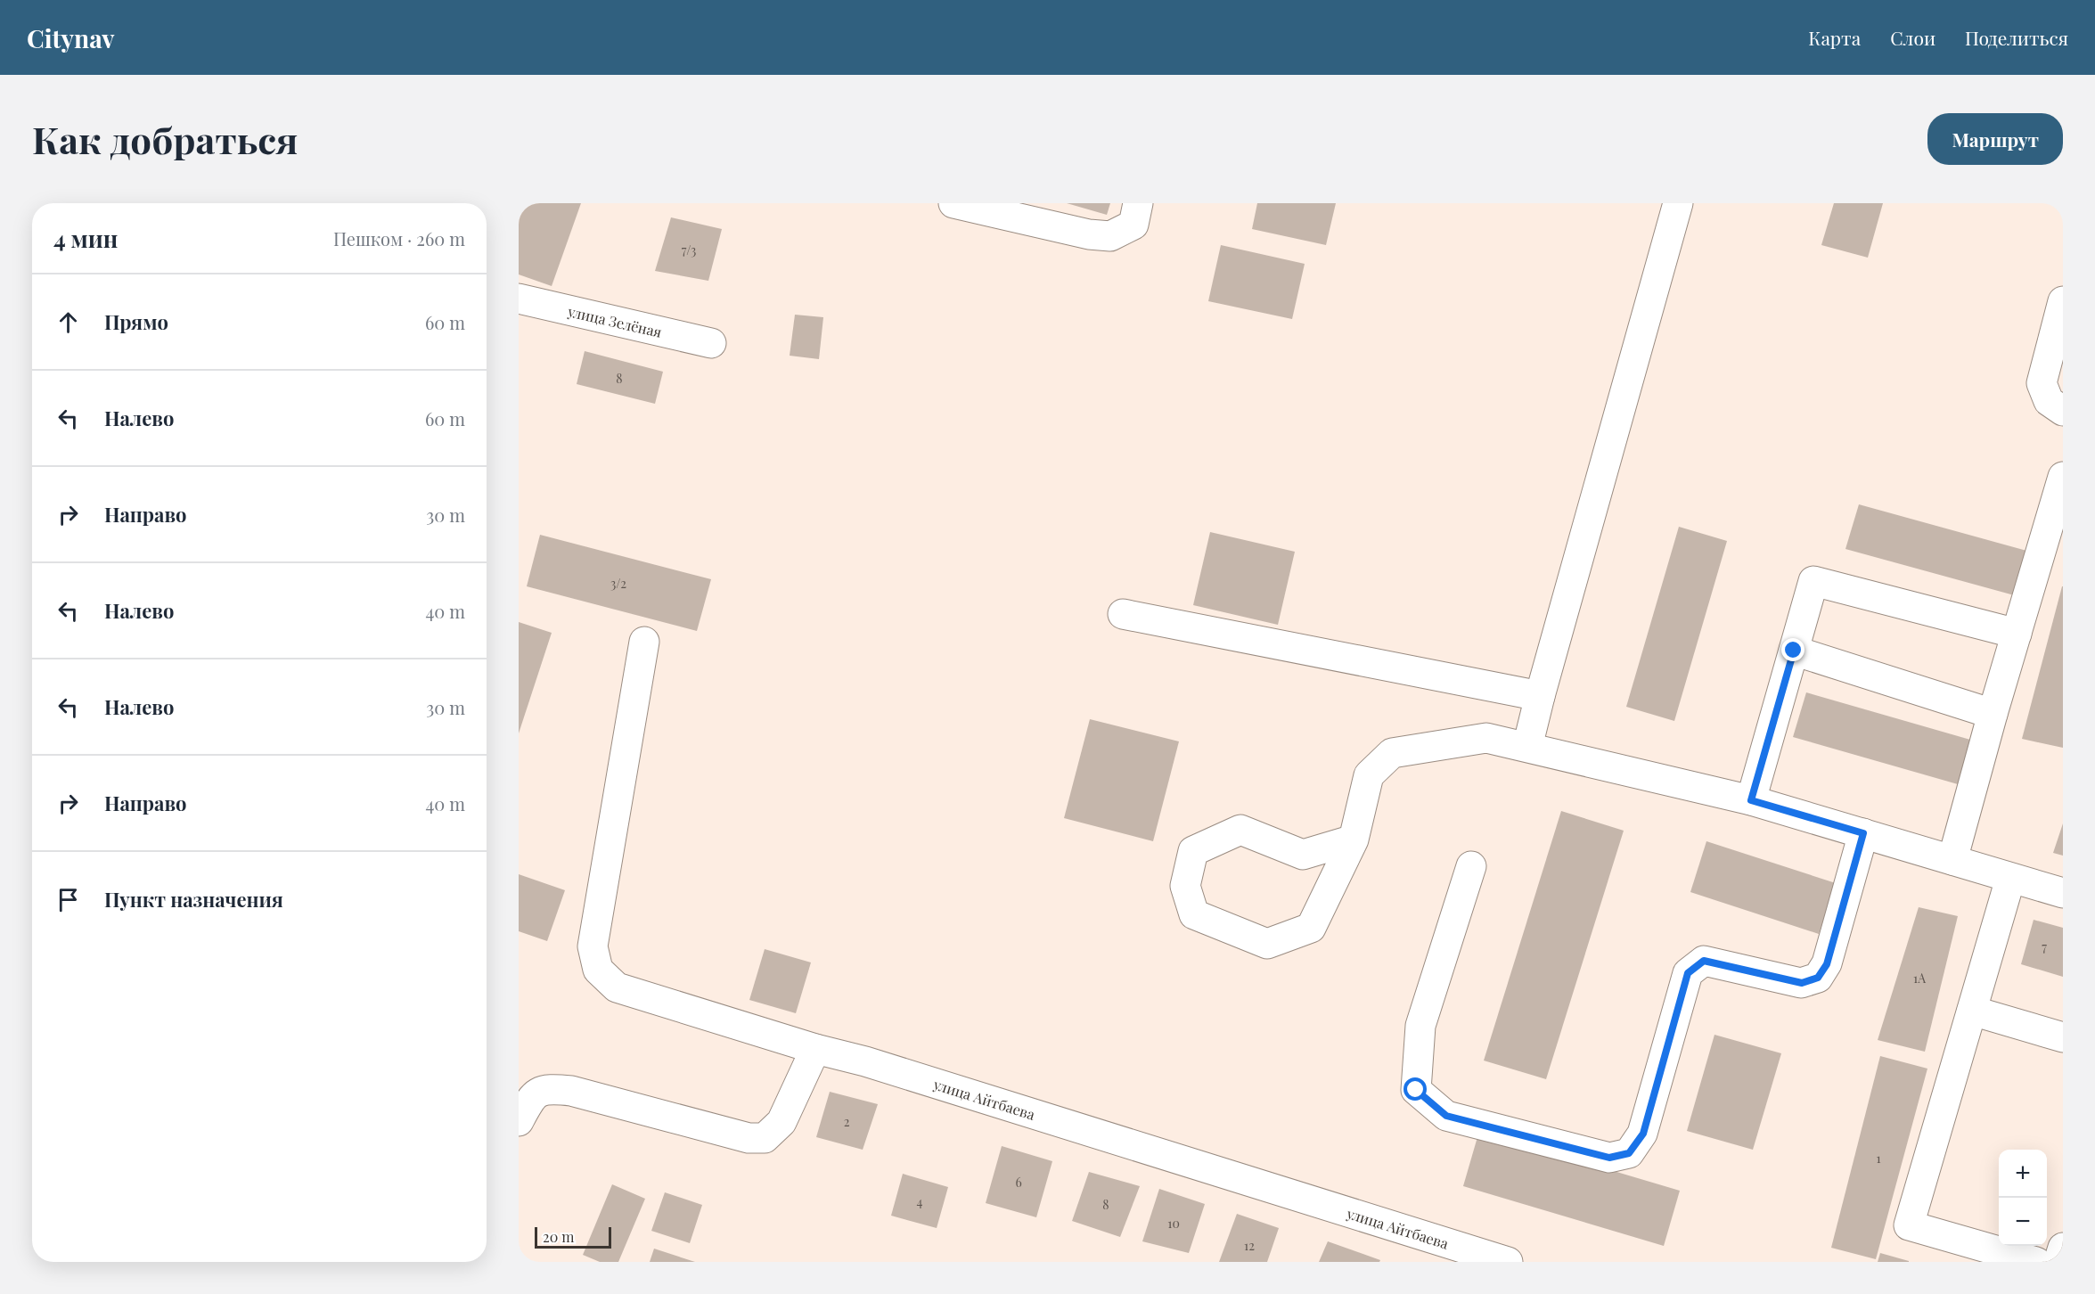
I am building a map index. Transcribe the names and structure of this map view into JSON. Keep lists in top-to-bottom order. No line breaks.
{"streets":{"street":["улица Зелёная","улица Айтбаева"]},"house_numbers":["7/3","8","3/2","7","1А","2","1","6","4","8","10","12"],"scale_bar":"20 m","page":{"header":"Citynav","nav":["Карта","Слои","Поделиться"],"buttons":"Маршрут","title":"Как добраться","heading":["4 мин","Пешком · 260 m"],"list":[["Прямо","60 m"],["Налево","60 m"],["Направо","30 m"],["Налево","40 m"],["Налево","30 m"],["Направо","40 m"],"Пункт назначения"],"map_buttons":["+","−"],"scale":"20 m"}}
